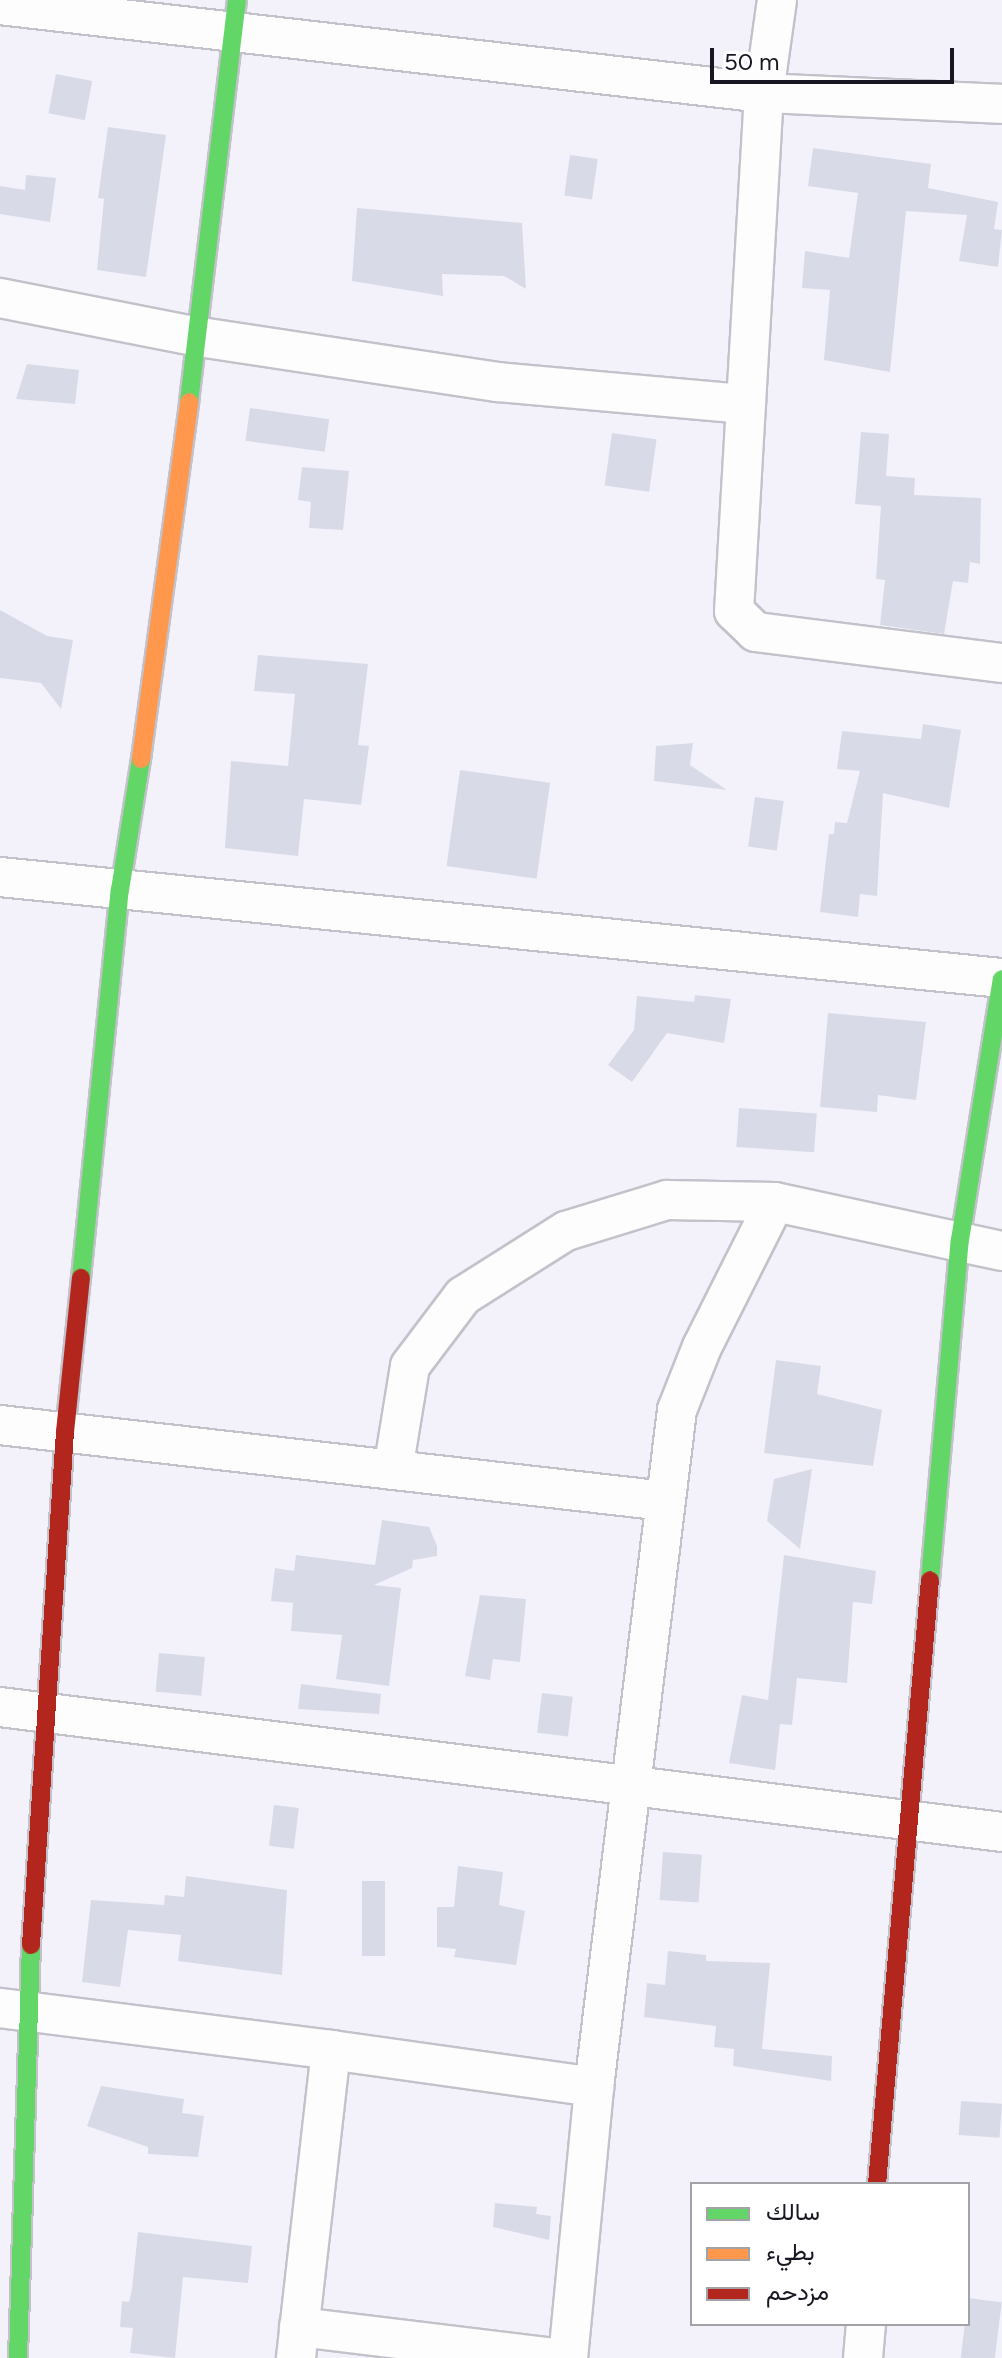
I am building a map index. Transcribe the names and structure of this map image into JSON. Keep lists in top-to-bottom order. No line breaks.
{"legend":["سالك","بطيء","مزدحم"],"scale_bar":"50 m"}
